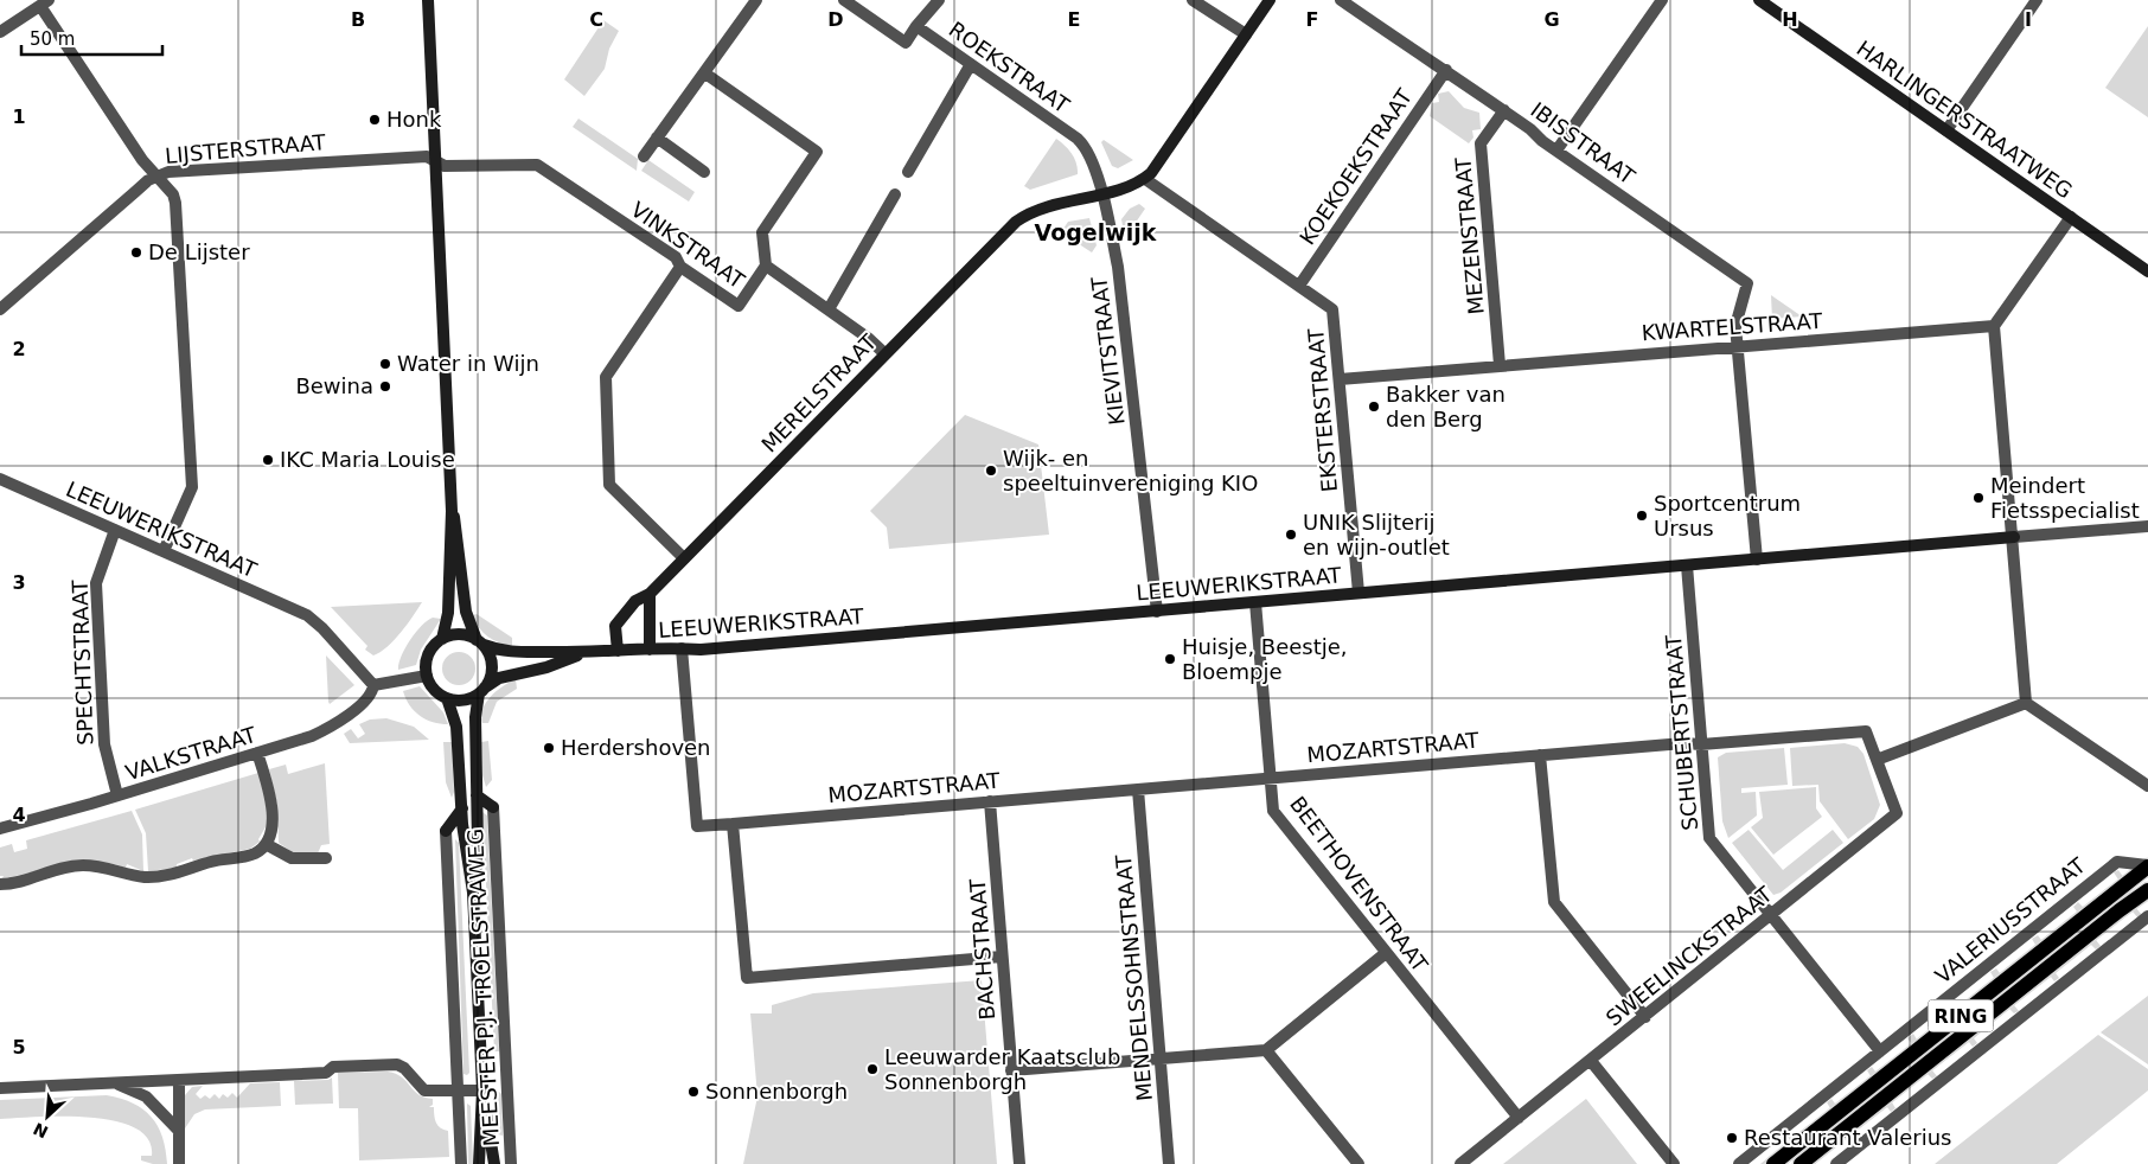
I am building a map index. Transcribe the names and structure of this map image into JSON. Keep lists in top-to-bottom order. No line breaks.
{"streets":{"main road":["VALERIUSSTRAAT","RING"],"street":["ROEKSTRAAT","HARLINGERSTRAATWEG","IBISSTRAAT","LIJSTERSTRAAT","KOEKOEKSTRAAT","MEZENSTRAAT","VINKSTRAAT","KWARTELSTRAAT","KIEVITSTRAAT","MERELSTRAAT","EKSTERSTRAAT","LEEUWERIKSTRAAT","SPECHTSTRAAT","SCHUBERTSTRAAT","MOZARTSTRAAT","VALKSTRAAT","BEETHOVENSTRAAT","BACHSTRAAT","SWEELINCKSTRAAT","MENDELSSOHNSTRAAT","MEESTER P.J. TROELSTRAWEG"]},"crossings":[["ROEKSTRAAT","KIEVITSTRAAT"],["ROEKSTRAAT","MERELSTRAAT"],["IBISSTRAAT","KOEKOEKSTRAAT"],["IBISSTRAAT","MEZENSTRAAT"],["IBISSTRAAT","KWARTELSTRAAT"],["LIJSTERSTRAAT","VINKSTRAAT"],["KOEKOEKSTRAAT","EKSTERSTRAAT"],["MEZENSTRAAT","KWARTELSTRAAT"],["VINKSTRAAT","MERELSTRAAT"],["KWARTELSTRAAT","EKSTERSTRAAT"],["KIEVITSTRAAT","MERELSTRAAT"],["KIEVITSTRAAT","LEEUWERIKSTRAAT"],["MERELSTRAAT","EKSTERSTRAAT"],["MERELSTRAAT","LEEUWERIKSTRAAT"],["EKSTERSTRAAT","LEEUWERIKSTRAAT"],["LEEUWERIKSTRAAT","SPECHTSTRAAT"],["LEEUWERIKSTRAAT","SCHUBERTSTRAAT"],["LEEUWERIKSTRAAT","MOZARTSTRAAT"],["LEEUWERIKSTRAAT","VALKSTRAAT"],["LEEUWERIKSTRAAT","BEETHOVENSTRAAT"],["LEEUWERIKSTRAAT","MEESTER P.J. TROELSTRAWEG"],["SPECHTSTRAAT","VALKSTRAAT"],["SCHUBERTSTRAAT","MOZARTSTRAAT"],["SCHUBERTSTRAAT","VALERIUSSTRAAT"],["SCHUBERTSTRAAT","SWEELINCKSTRAAT"],["MOZARTSTRAAT","BEETHOVENSTRAAT"],["MOZARTSTRAAT","BACHSTRAAT"],["MOZARTSTRAAT","SWEELINCKSTRAAT"],["MOZARTSTRAAT","MENDELSSOHNSTRAAT"],["BEETHOVENSTRAAT","SWEELINCKSTRAAT"]],"districts":["Vogelwijk"],"places":["Honk","De Lijster","Water in Wijn","Bewina","Bakker van den Berg","IKC Maria Louise","Wijk- en speeltuinvereniging KIO","Meindert Fietsspecialist","Sportcentrum Ursus","UNIK Slijterij en wijn-outlet","Huisje, Beestje, Bloempje","Herdershoven","Leeuwarder Kaatsclub Sonnenborgh","Sonnenborgh","Restaurant Valerius"],"scale_bar":"50 m","north":"bottom left","grid":{"columns":["B","C","D","E","F","G","H","I"],"rows":["1","2","3","4","5"]}}
